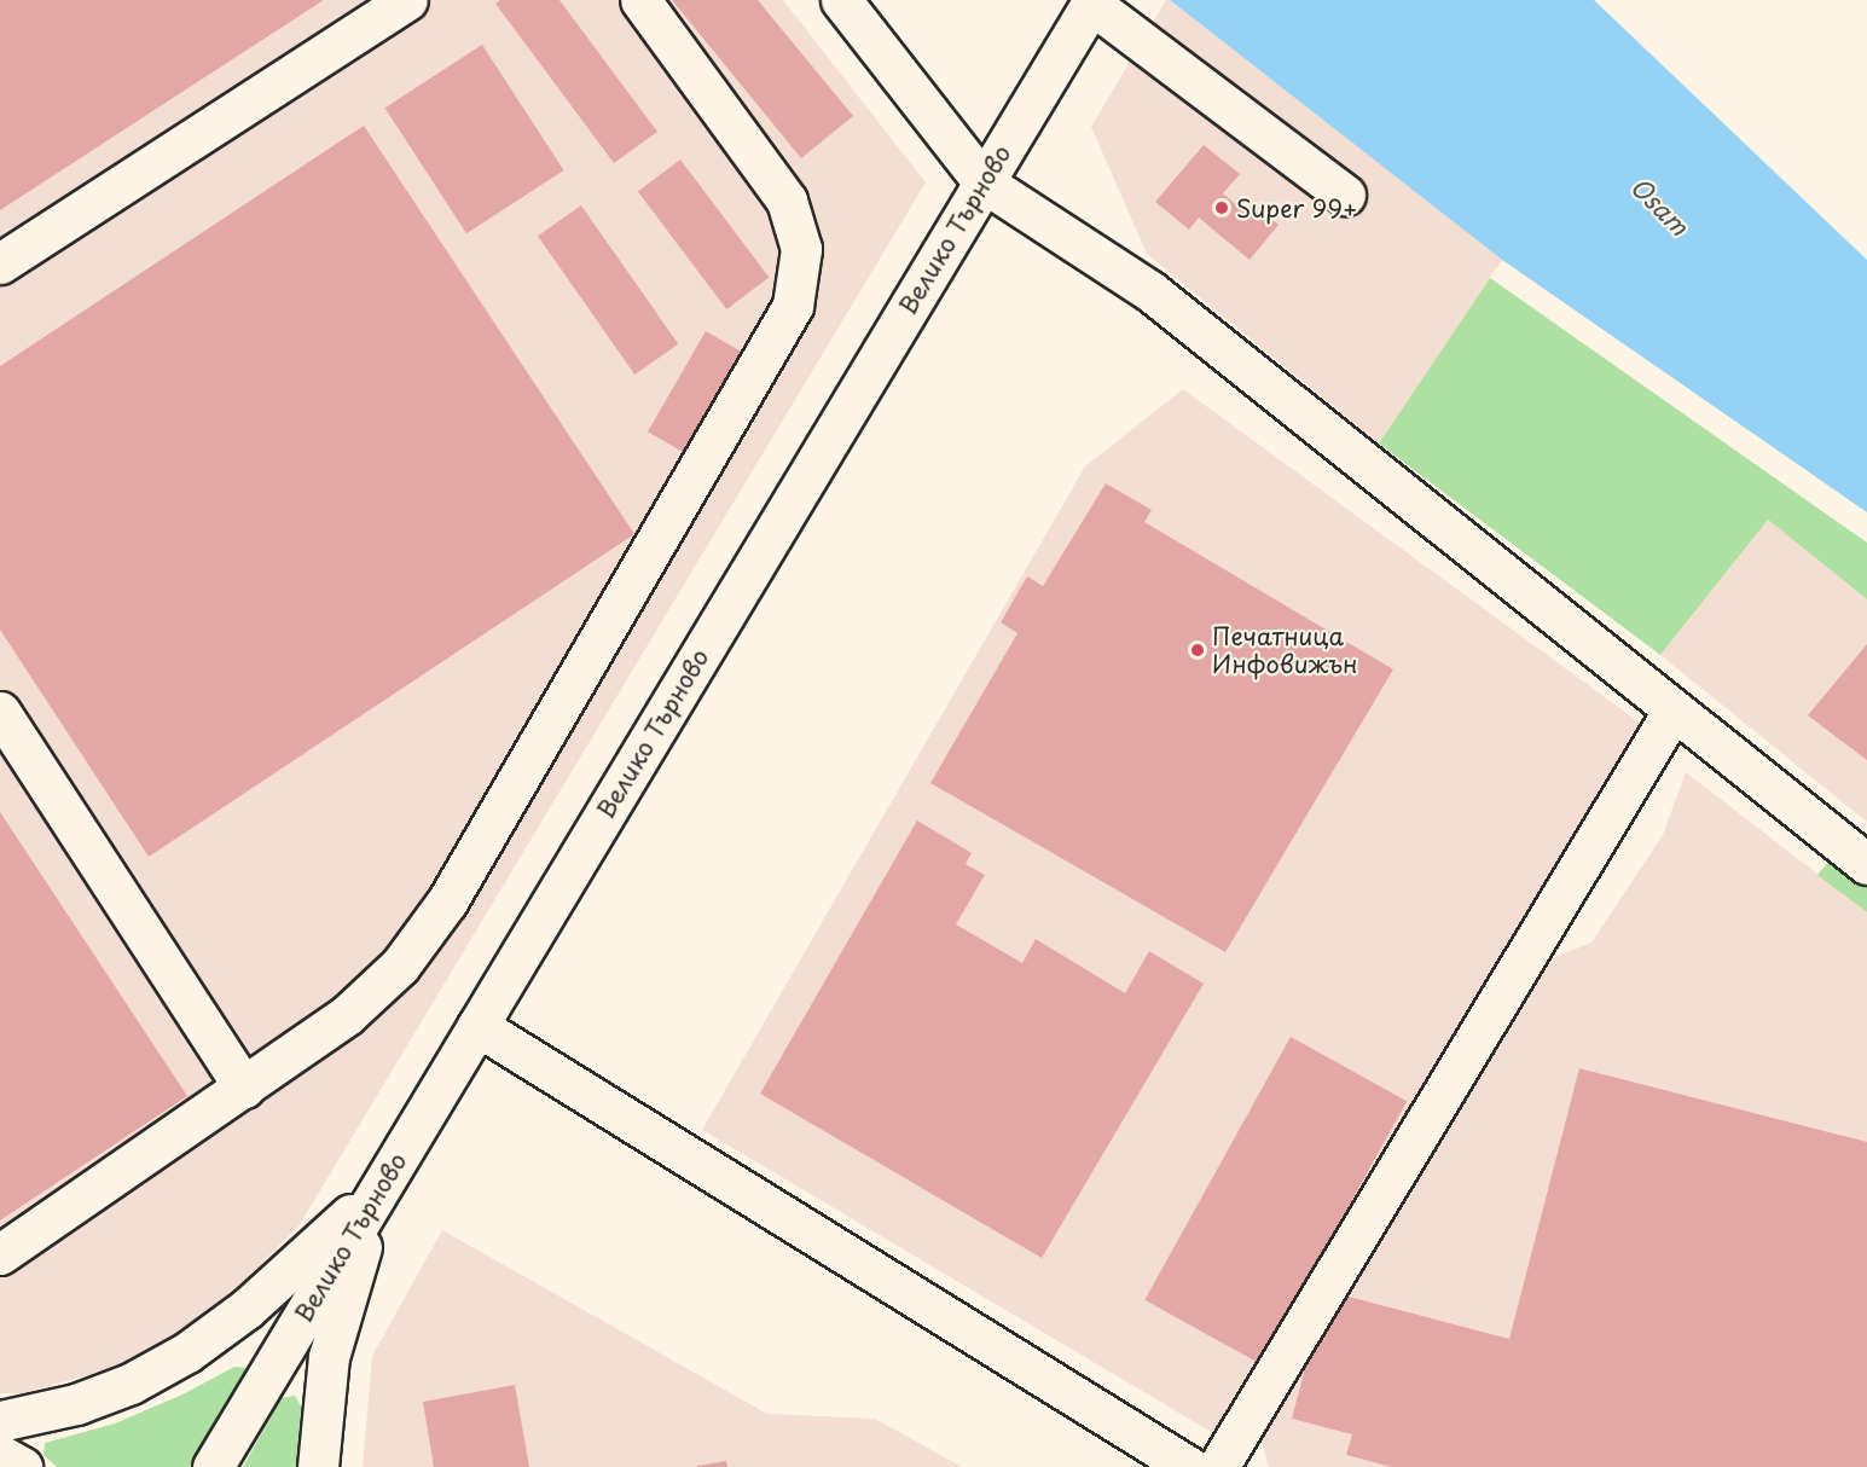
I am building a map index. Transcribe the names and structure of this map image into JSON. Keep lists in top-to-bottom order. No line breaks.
{"streets":{"street":["Велико Търново"]},"water":["Osam"],"places":["Super 99+","Печатница Инфовижън"]}
